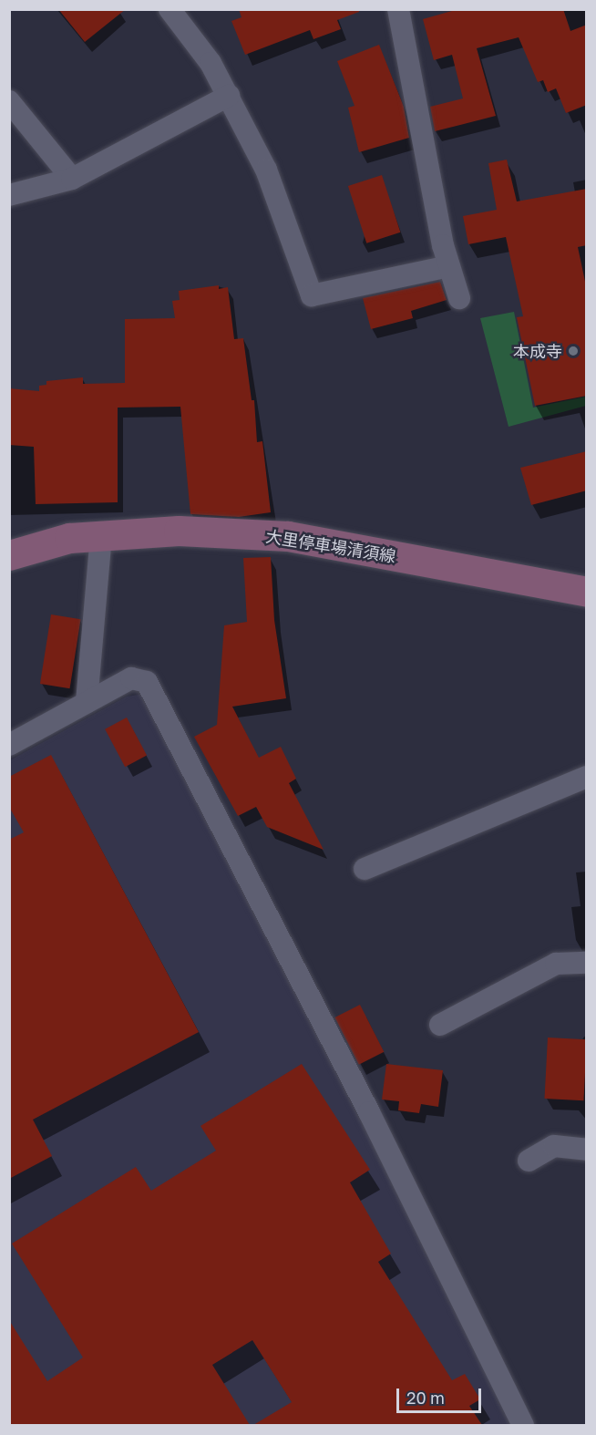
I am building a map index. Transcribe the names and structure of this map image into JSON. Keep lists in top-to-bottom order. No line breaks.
{"streets":{"main road":["大里停車場清須線"]},"places":["本成寺"],"scale_bar":"20 m"}
